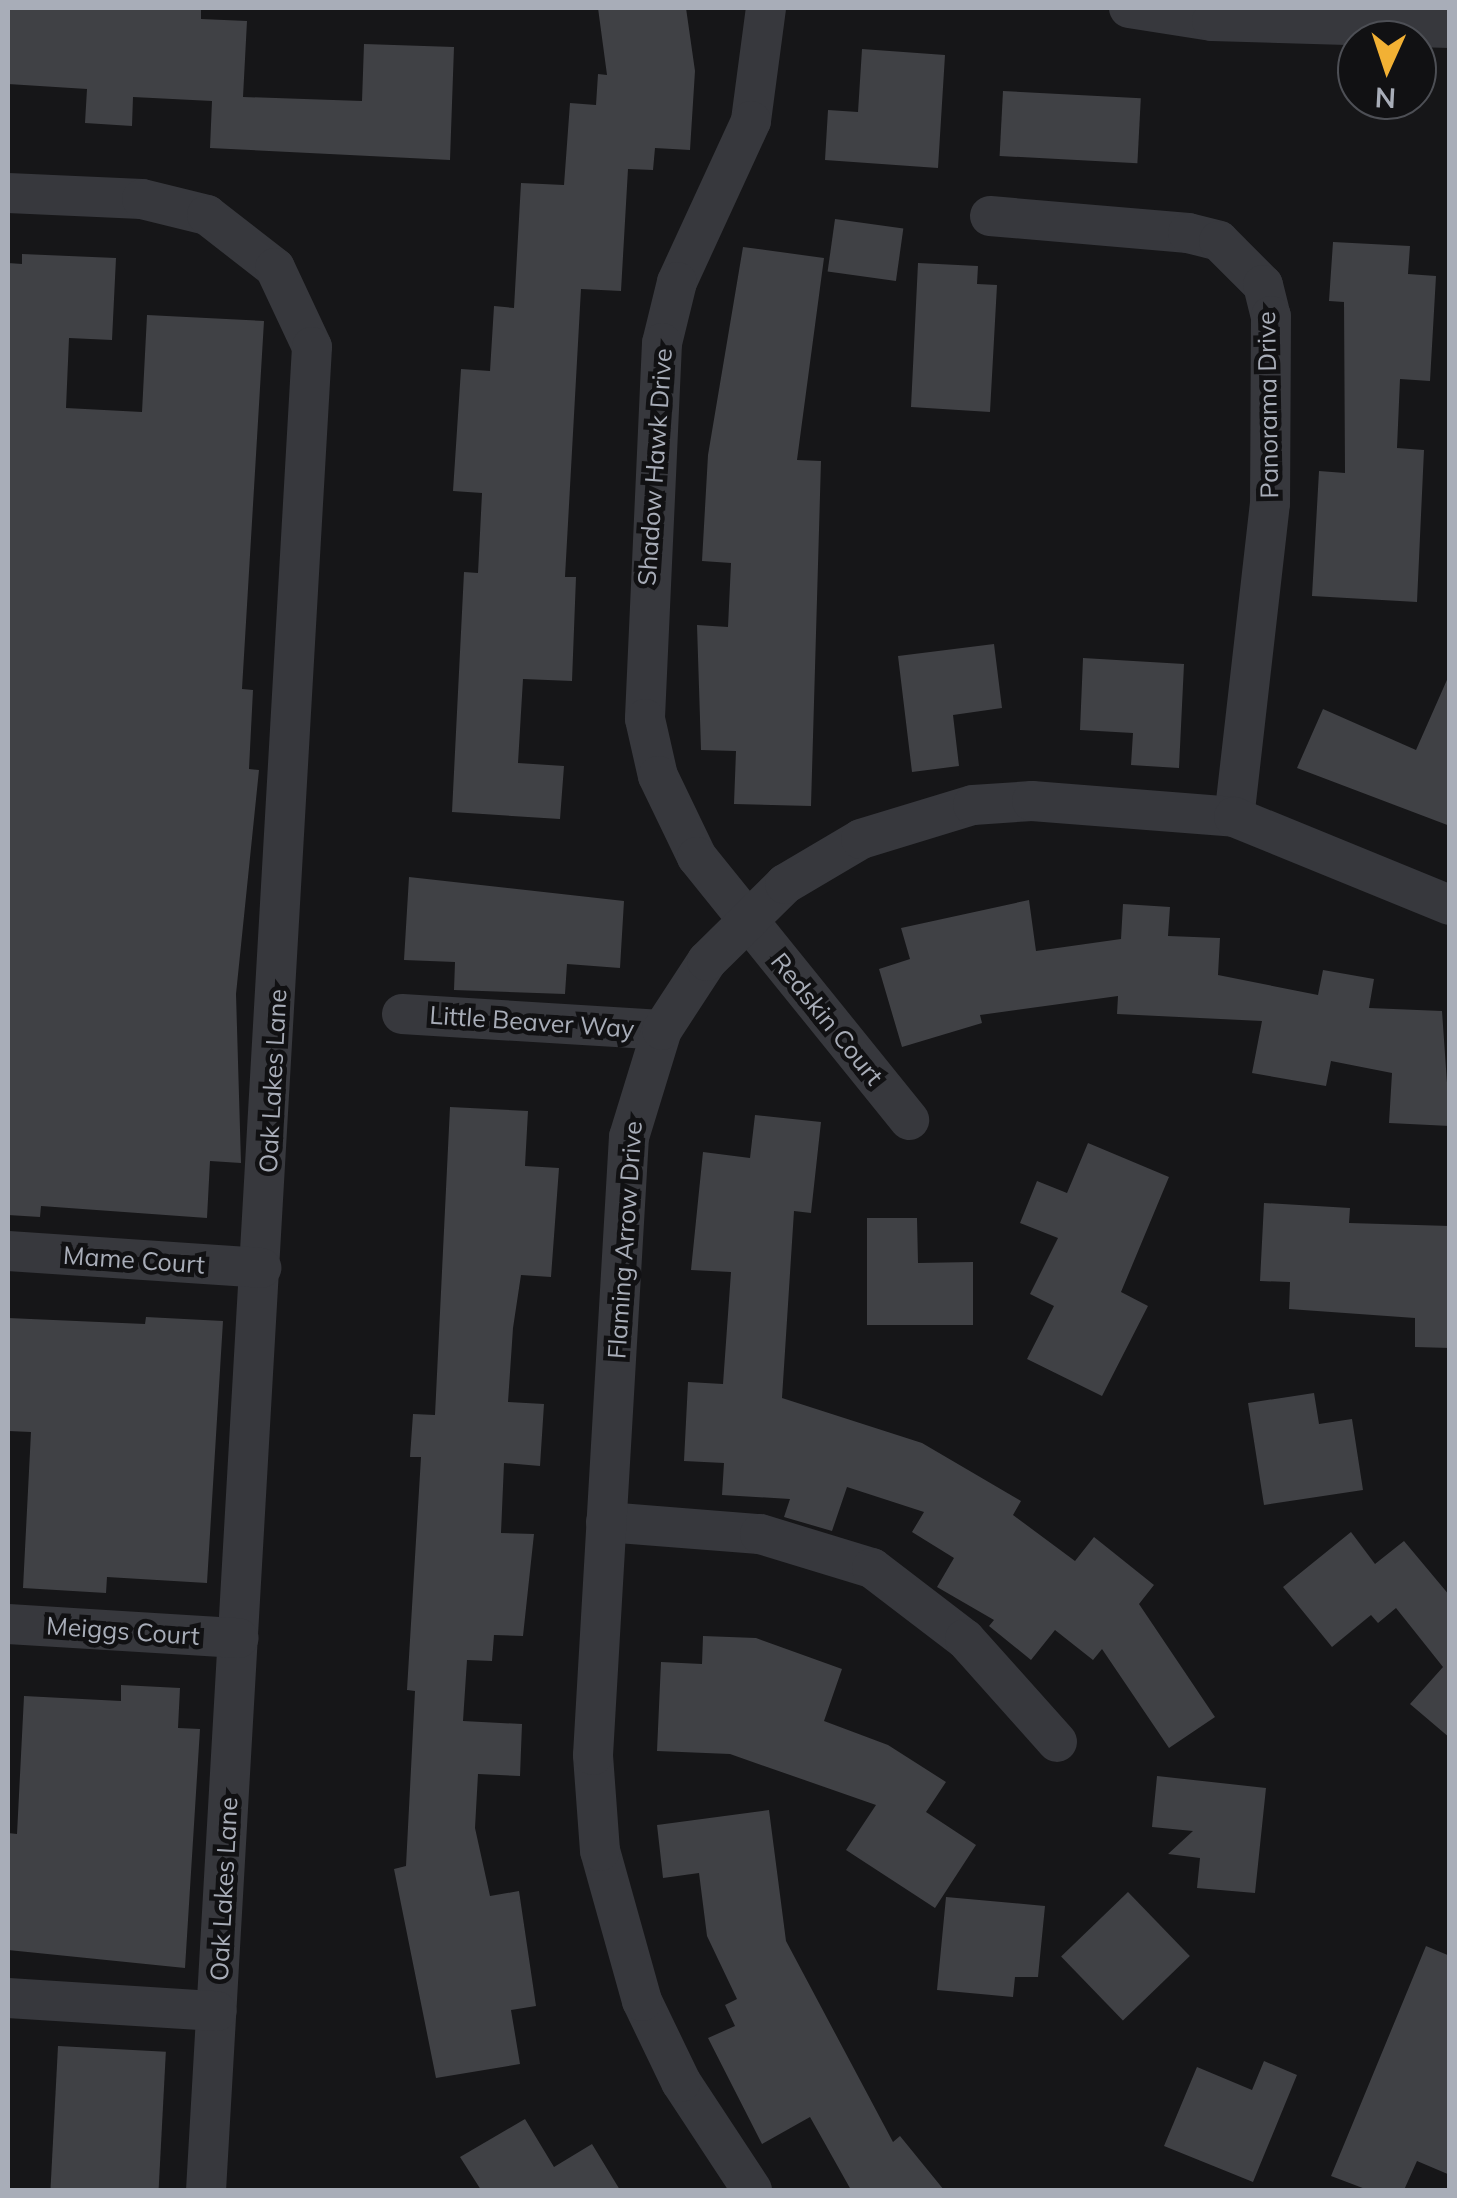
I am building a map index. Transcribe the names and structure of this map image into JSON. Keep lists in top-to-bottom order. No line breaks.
{"streets":{"street":["Panorama Drive","Shadow Hawk Drive","Redskin Court","Little Beaver Way","Oak Lakes Lane","Flaming Arrow Drive","Mame Court","Meiggs Court"]},"crossings":[["Panorama Drive","Flaming Arrow Drive"],["Shadow Hawk Drive","Redskin Court"],["Shadow Hawk Drive","Flaming Arrow Drive"],["Redskin Court","Flaming Arrow Drive"],["Little Beaver Way","Flaming Arrow Drive"],["Oak Lakes Lane","Mame Court"],["Oak Lakes Lane","Meiggs Court"]],"north":"bottom"}
